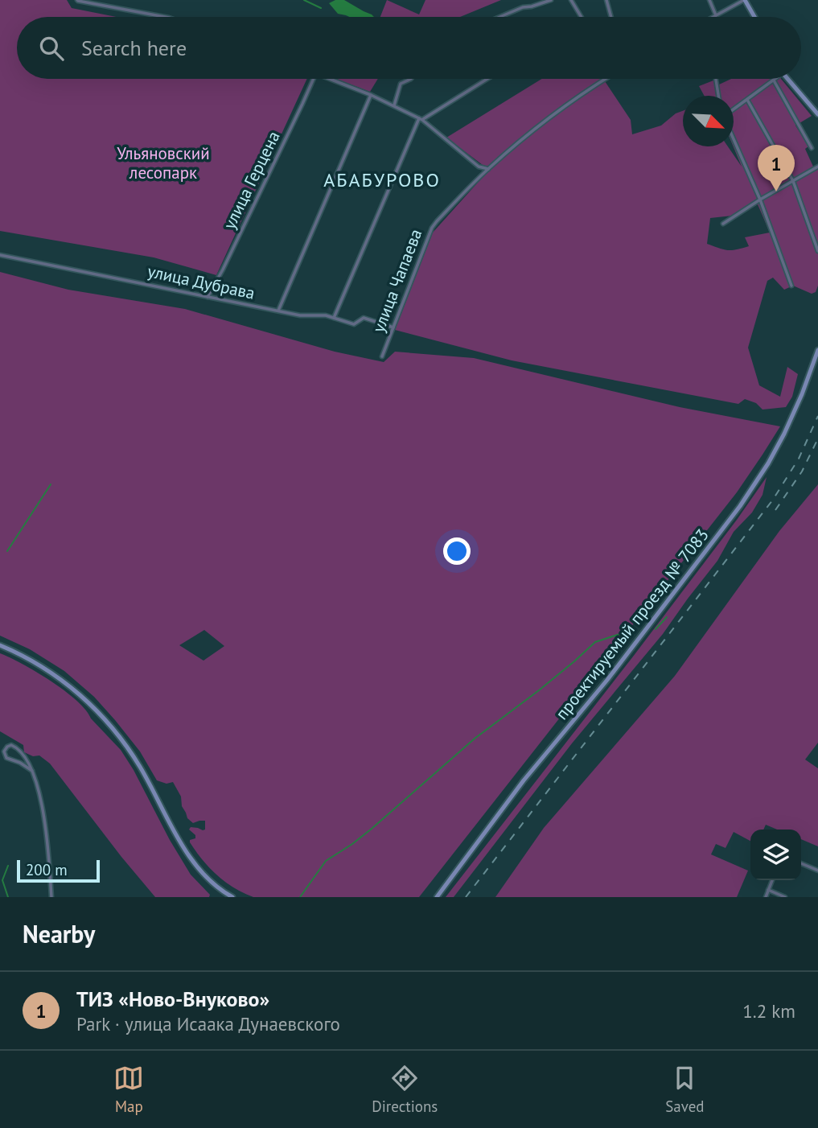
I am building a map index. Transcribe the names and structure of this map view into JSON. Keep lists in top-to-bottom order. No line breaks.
{"streets":{"main road":["проектируемый проезд № 7083"],"street":["улица Герцена","улица Чапаева","улица Дубрава"]},"crossings":[["улица Герцена","улица Дубрава"],["улица Чапаева","улица Дубрава"]],"districts":["АБАБУРОВО"],"parks":["Ульяновский лесопарк"],"scale_bar":"200 m","north":"bottom right","page":{"search":"Search here","pins":"1","scale":"200 m","heading":"Nearby","list":[{"mark":"1","name":"ТИЗ «Ново-Внуково»","note":"Park · улица Исаака Дунаевского","value":"1.2 km"}],"nav":["Map","Directions","Saved"]}}
